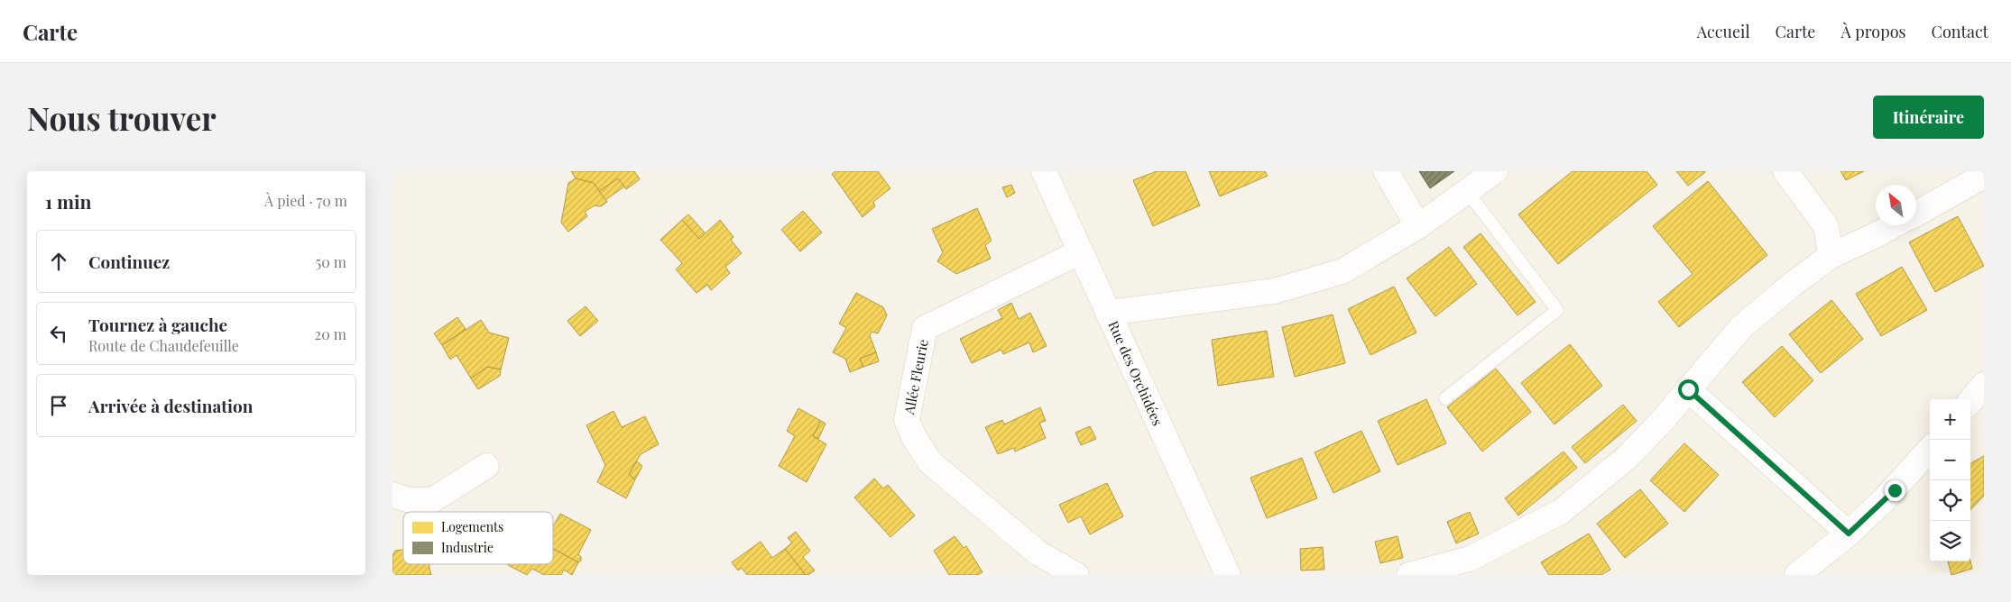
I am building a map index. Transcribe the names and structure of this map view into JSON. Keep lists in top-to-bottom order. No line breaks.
{"streets":{"street":["Rue des Orchidées","Allée Fleurie"]},"crossings":[["Rue des Orchidées","Allée Fleurie"]],"legend":["Logements","Industrie"],"north":"top left","page":{"header":"Carte","nav":["Accueil","Carte","À propos","Contact"],"buttons":"Itinéraire","title":"Nous trouver","heading":["1 min","À pied · 70 m"],"list":[["Continuez","50 m"],["Tournez à gauche","Route de Chaudefeuille","20 m"],"Arrivée à destination"],"map_buttons":["+","−"]}}
